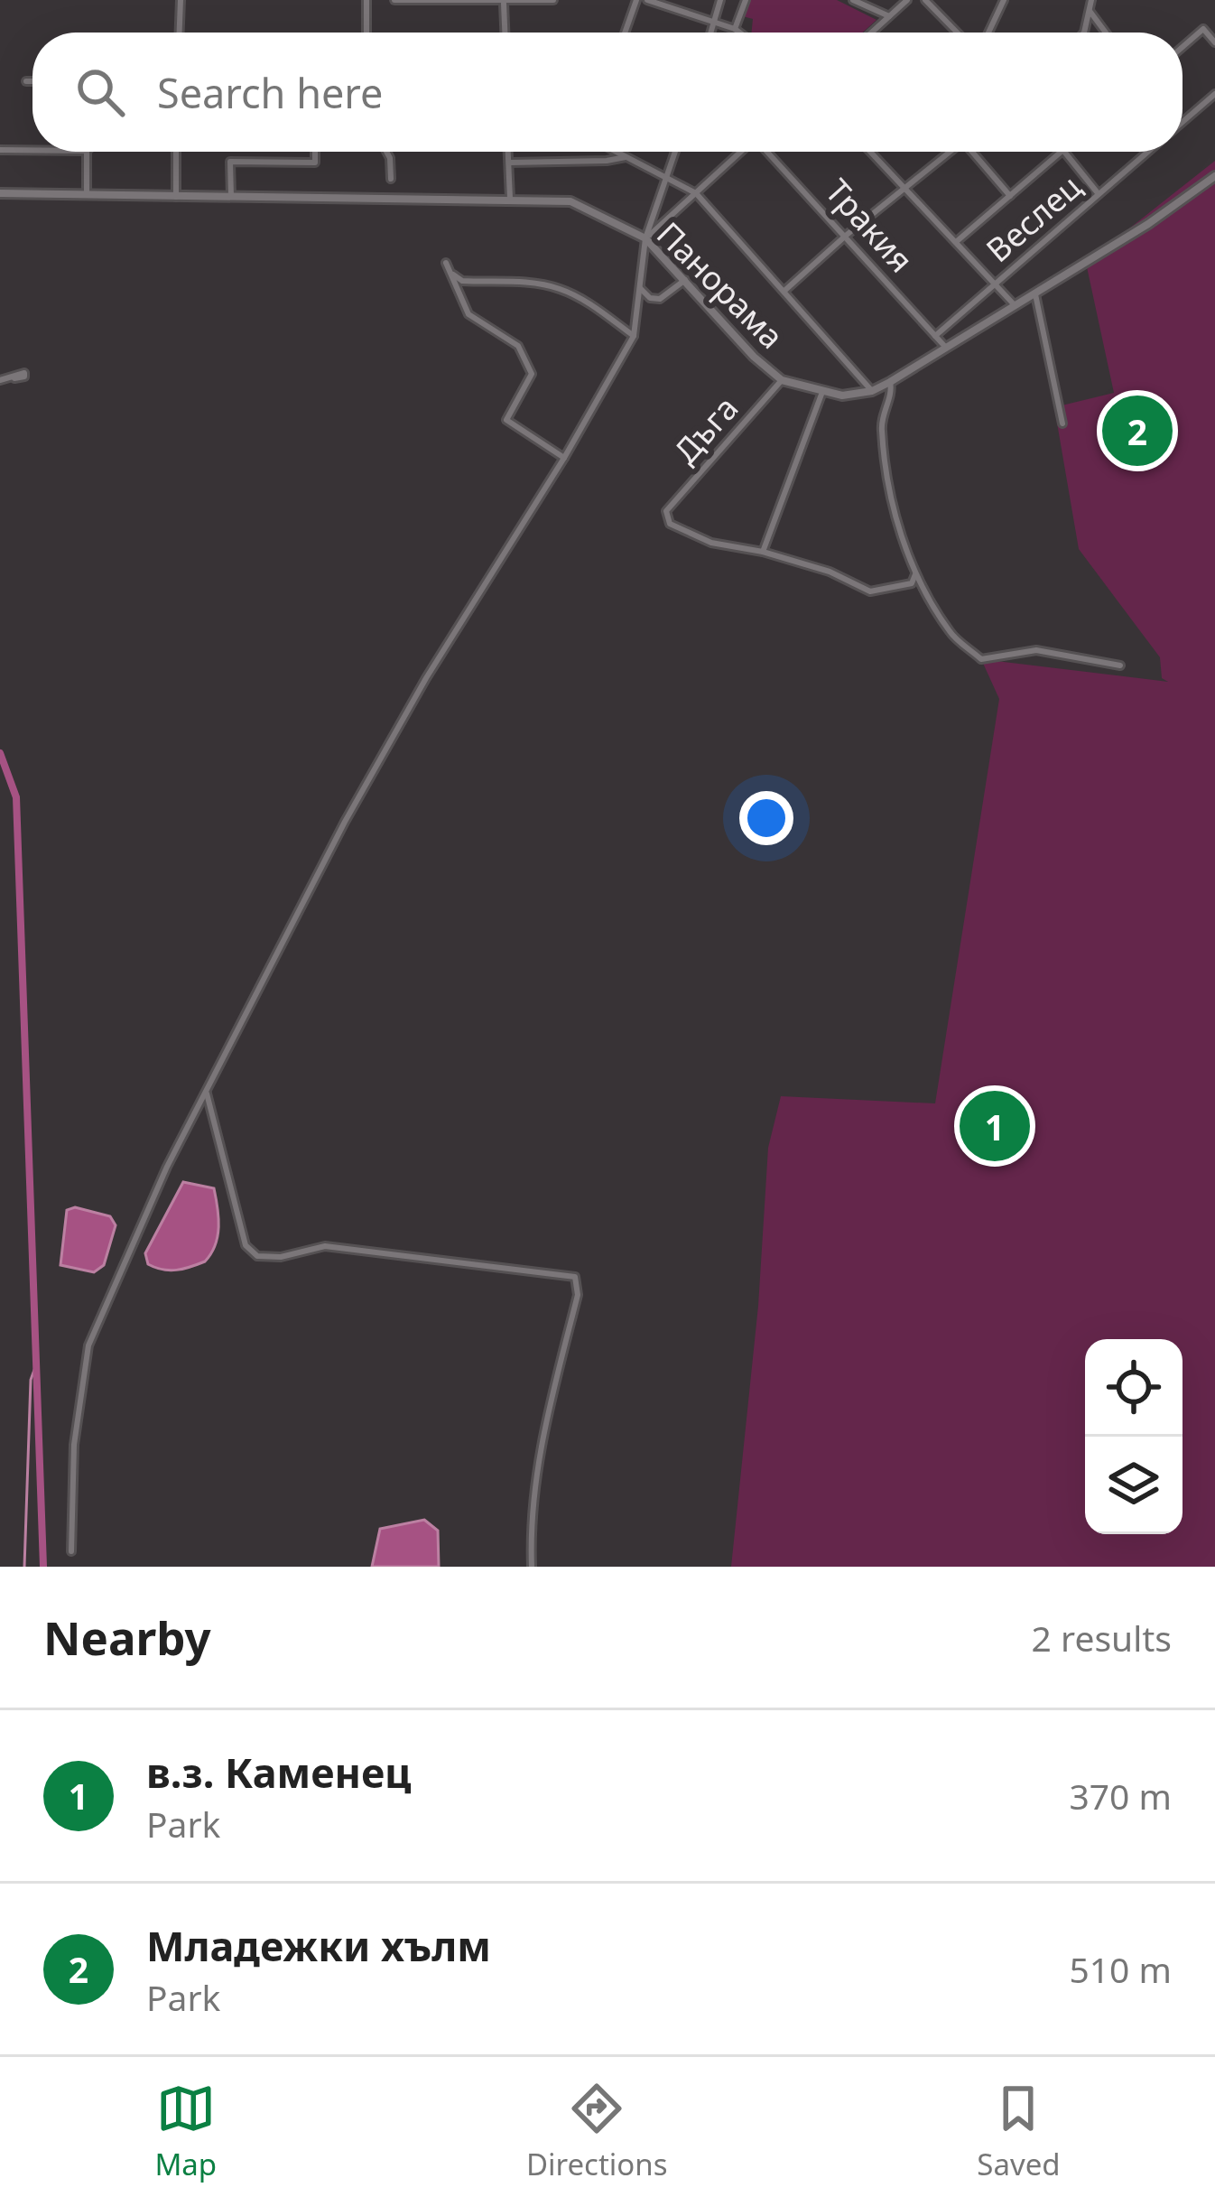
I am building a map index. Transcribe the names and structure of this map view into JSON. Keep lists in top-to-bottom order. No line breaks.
{"streets":{"street":["Веслец","Тракия","Панорама","Дъга"]},"crossings":[["Веслец","Тракия"],["Тракия","Панорама"],["Панорама","Дъга"]],"page":{"search":"Search here","pins":["2","1"],"heading":["Nearby","2 results"],"list":[{"mark":"1","name":"в.з. Каменец","note":"Park","value":"370 m"},{"mark":"2","name":"Младежки хълм","note":"Park","value":"510 m"}],"nav":["Map","Directions","Saved"]}}
